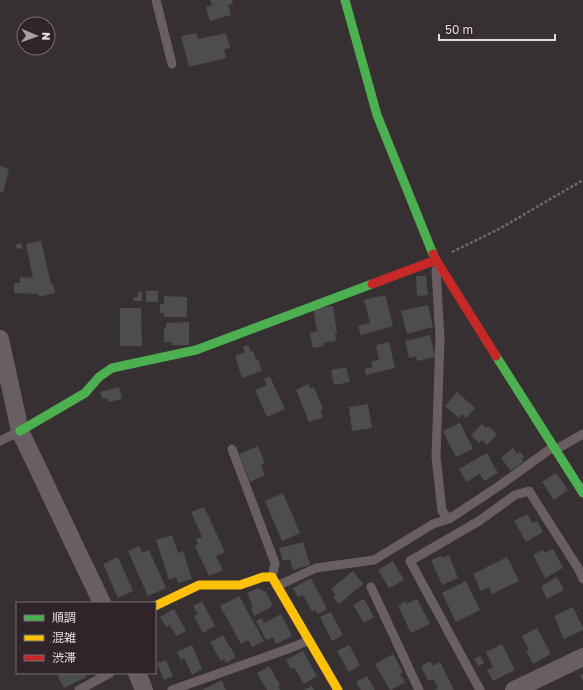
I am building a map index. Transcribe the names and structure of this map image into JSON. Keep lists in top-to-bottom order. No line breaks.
{"legend":["順調","混雑","渋滞"],"scale_bar":"50 m","north":"right"}
